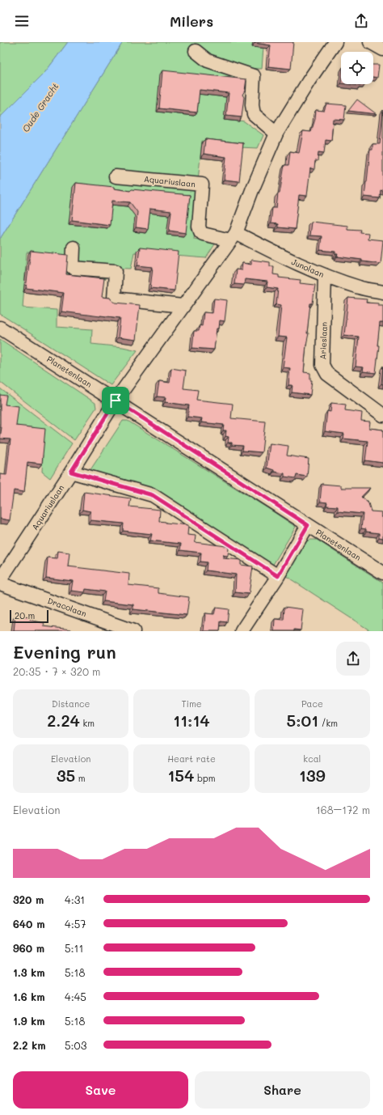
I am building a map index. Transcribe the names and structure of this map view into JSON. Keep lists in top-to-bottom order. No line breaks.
{"streets":{"street":["Aquariuslaan","Junolaan","Arieslaan","Planetenlaan","Dracolaan"]},"crossings":[["Aquariuslaan","Junolaan"],["Aquariuslaan","Planetenlaan"],["Junolaan","Arieslaan"]],"water":["Oude Gracht"],"scale_bar":"20 m","page":{"header":"Milers","scale":"20 m","heading":["Evening run","20:35 · 7 × 320 m"],"stats":[["Distance","2.24 km"],["Time","11:14"],["Pace","5:01 /km"],["Elevation","35 m"],["Heart rate","154 bpm"],["kcal","139"]],"chart":["Elevation","168–172 m"],"list":[{"name":"320 m","note":"4:31"},{"name":"640 m","note":"4:57"},{"name":"960 m","note":"5:11"},{"name":"1.3 km","note":"5:18"},{"name":"1.6 km","note":"4:45"},{"name":"1.9 km","note":"5:18"},{"name":"2.2 km","note":"5:03"}],"buttons":["Save","Share"]}}
